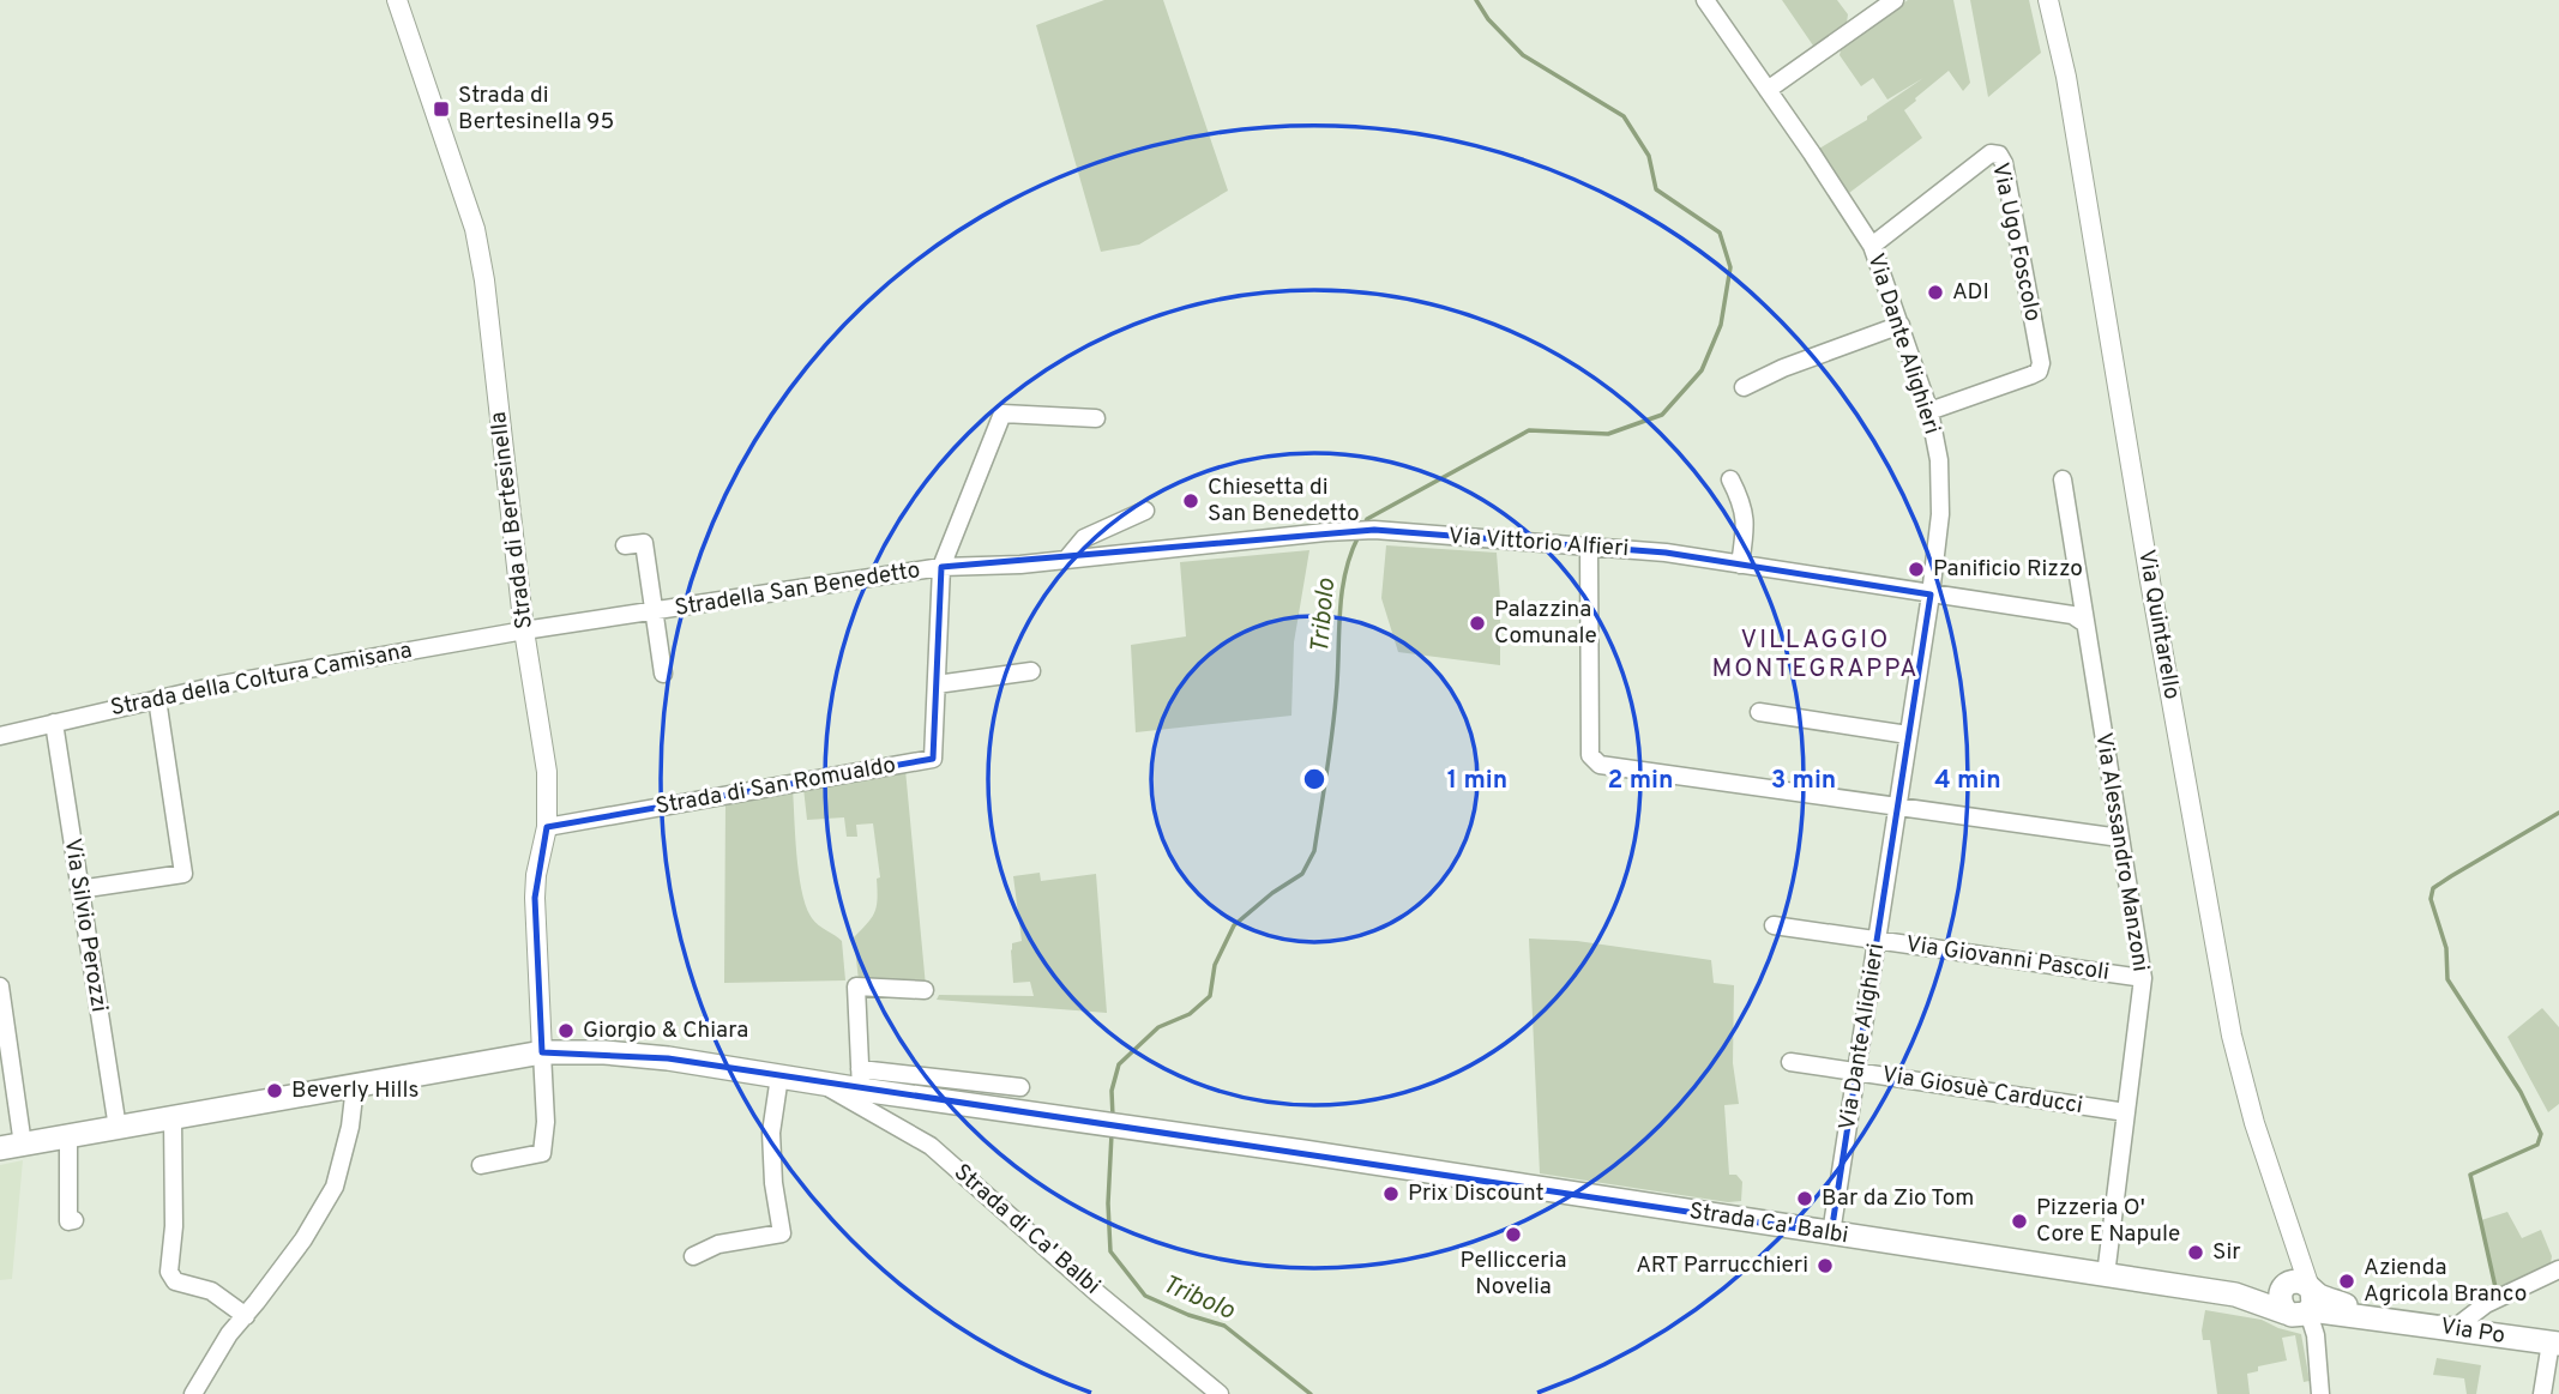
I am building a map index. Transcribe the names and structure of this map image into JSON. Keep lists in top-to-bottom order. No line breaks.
{"streets":{"main road":["Strada Ca' Balbi","Strada di Ca' Balbi","Via Po"],"street":["Via Ugo Foscolo","Via Dante Alighieri","Strada di Bertesinella","Via Vittorio Alfieri","Stradella San Benedetto","Via Quintarello","Strada della Coltura Camisana","Strada di San Romualdo","Via Alessandro Manzoni","Via Silvio Perozzi","Via Giovanni Pascoli","Via Giosuè Carducci"]},"crossings":[["Via Ugo Foscolo","Via Dante Alighieri"],["Via Dante Alighieri","Via Vittorio Alfieri"],["Via Dante Alighieri","Via Giovanni Pascoli"],["Via Dante Alighieri","Via Giosuè Carducci"],["Via Dante Alighieri","Strada Ca' Balbi"],["Strada di Bertesinella","Stradella San Benedetto"],["Strada di Bertesinella","Strada della Coltura Camisana"],["Strada di Bertesinella","Strada di San Romualdo"],["Strada di Bertesinella","Strada di Ca' Balbi"],["Via Vittorio Alfieri","Stradella San Benedetto"],["Via Vittorio Alfieri","Via Alessandro Manzoni"],["Stradella San Benedetto","Strada della Coltura Camisana"],["Stradella San Benedetto","Strada di San Romualdo"],["Via Quintarello","Strada Ca' Balbi"],["Via Quintarello","Via Po"],["Strada della Coltura Camisana","Via Silvio Perozzi"],["Via Alessandro Manzoni","Via Giovanni Pascoli"],["Via Alessandro Manzoni","Via Giosuè Carducci"],["Via Alessandro Manzoni","Strada Ca' Balbi"],["Via Silvio Perozzi","Strada di Ca' Balbi"],["Strada Ca' Balbi","Strada di Ca' Balbi"],["Strada Ca' Balbi","Via Po"]],"districts":["VILLAGGIO MONTEGRAPPA"],"water":["Tribolo"],"places":{"transit":["Strada di Bertesinella 95"],"other":["ADI","Chiesetta di San Benedetto","Panificio Rizzo","Palazzina Comunale","Giorgio & Chiara","Beverly Hills","Prix Discount","Bar da Zio Tom","Pizzeria O' Core E Napule","Pellicceria Novelia","Sir","ART Parrucchieri","Azienda Agricola Branco"]},"rings":["1 min","2 min","3 min","4 min"]}
